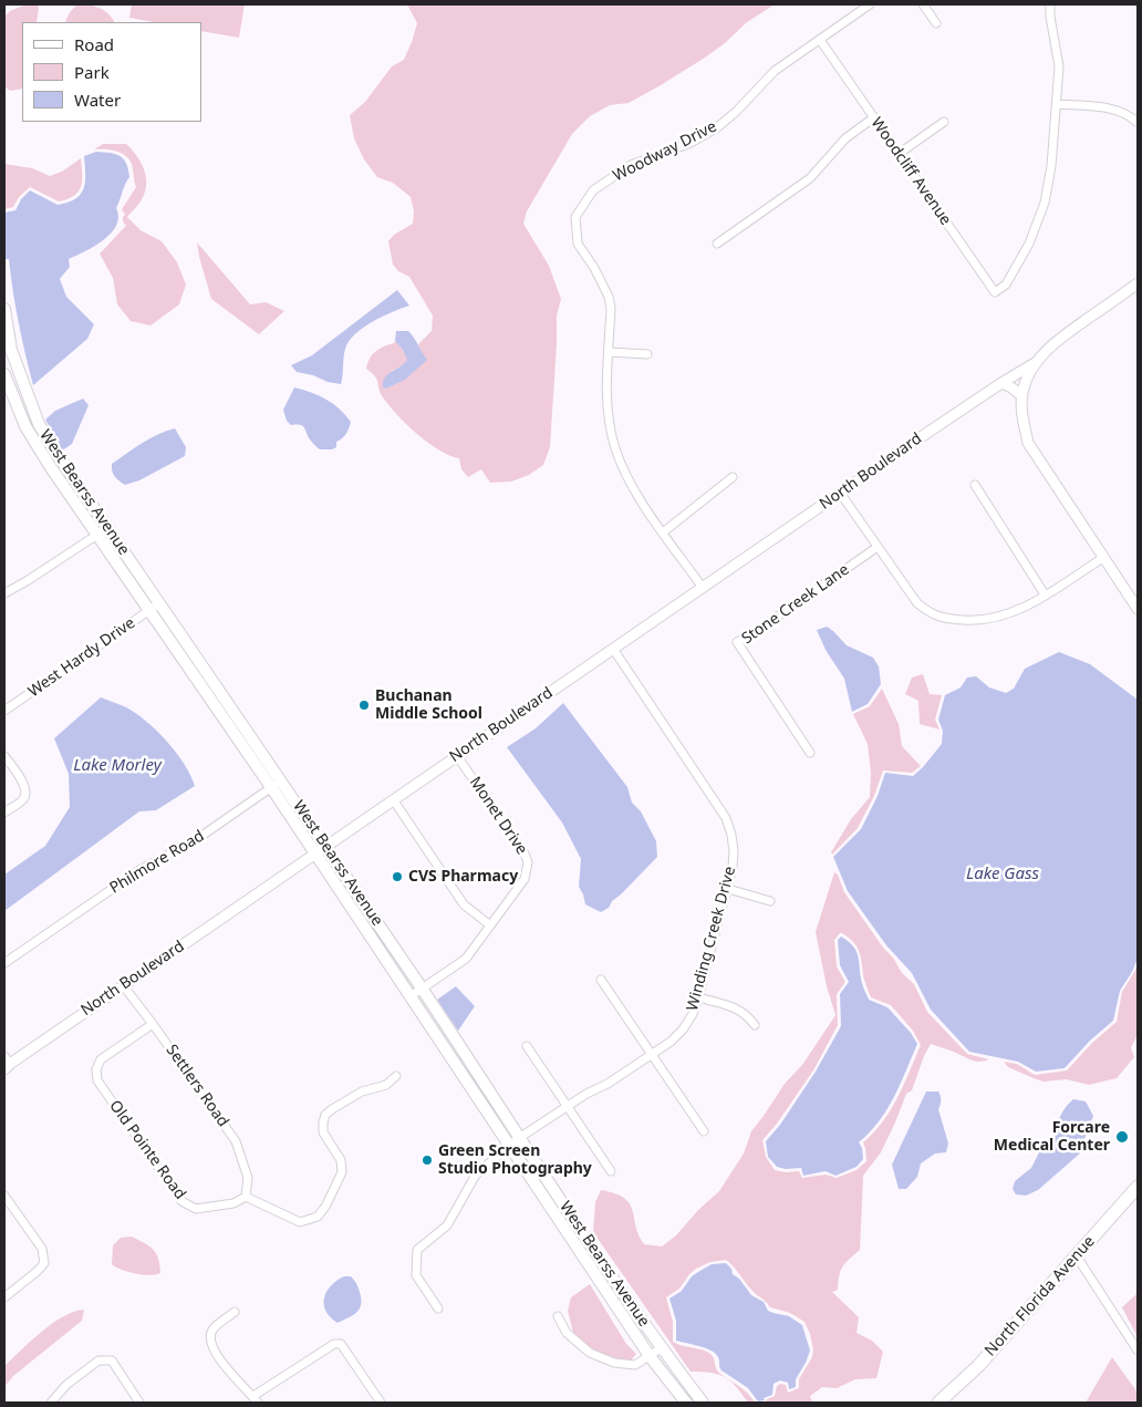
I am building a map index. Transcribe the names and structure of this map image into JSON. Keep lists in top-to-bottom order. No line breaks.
{"streets":{"main road":["West Bearss Avenue","North Florida Avenue"],"street":["Woodway Drive","Woodcliff Avenue","North Boulevard","Stone Creek Lane","West Hardy Drive","Monet Drive","Philmore Road","Winding Creek Drive","Settlers Road","Old Pointe Road"]},"crossings":[["Woodway Drive","Woodcliff Avenue"],["Woodway Drive","North Boulevard"],["North Boulevard","West Bearss Avenue"],["North Boulevard","Monet Drive"],["North Boulevard","Winding Creek Drive"],["North Boulevard","Settlers Road"],["West Bearss Avenue","West Hardy Drive"],["West Bearss Avenue","Monet Drive"],["West Bearss Avenue","Philmore Road"],["West Bearss Avenue","Winding Creek Drive"],["Settlers Road","Old Pointe Road"]],"water":["Lake Morley","Lake Gass"],"places":["Buchanan Middle School","CVS Pharmacy","Forcare Medical Center","Green Screen Studio Photography"],"legend":["Road","Park","Water"]}
